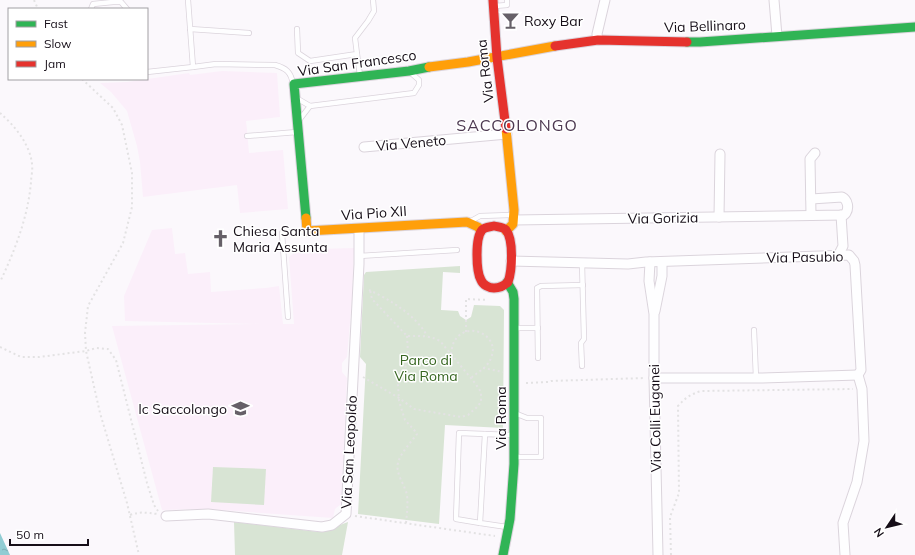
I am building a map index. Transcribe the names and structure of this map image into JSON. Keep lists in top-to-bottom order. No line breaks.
{"streets":{"street":["Via Bellinaro","Via San Francesco","Via Roma","Via Veneto","Via Pio XII","Via Gorizia","Via Pasubio","Via Colli Euganei","Via San Leopoldo"]},"crossings":[["Via Bellinaro","Via San Francesco"],["Via Bellinaro","Via Roma"],["Via San Francesco","Via Roma"],["Via San Francesco","Via Pio XII"],["Via Roma","Via Veneto"],["Via Roma","Via Pio XII"],["Via Roma","Via Gorizia"],["Via Pio XII","Via Gorizia"],["Via Pio XII","Via San Leopoldo"]],"districts":["SACCOLONGO"],"parks":["Parco di Via Roma"],"places":{"bar":["Roxy Bar"],"church":["Chiesa Santa Maria Assunta"],"school or university":["Ic Saccolongo"]},"legend":["Fast","Slow","Jam"],"scale_bar":"50 m","north":"bottom left"}
